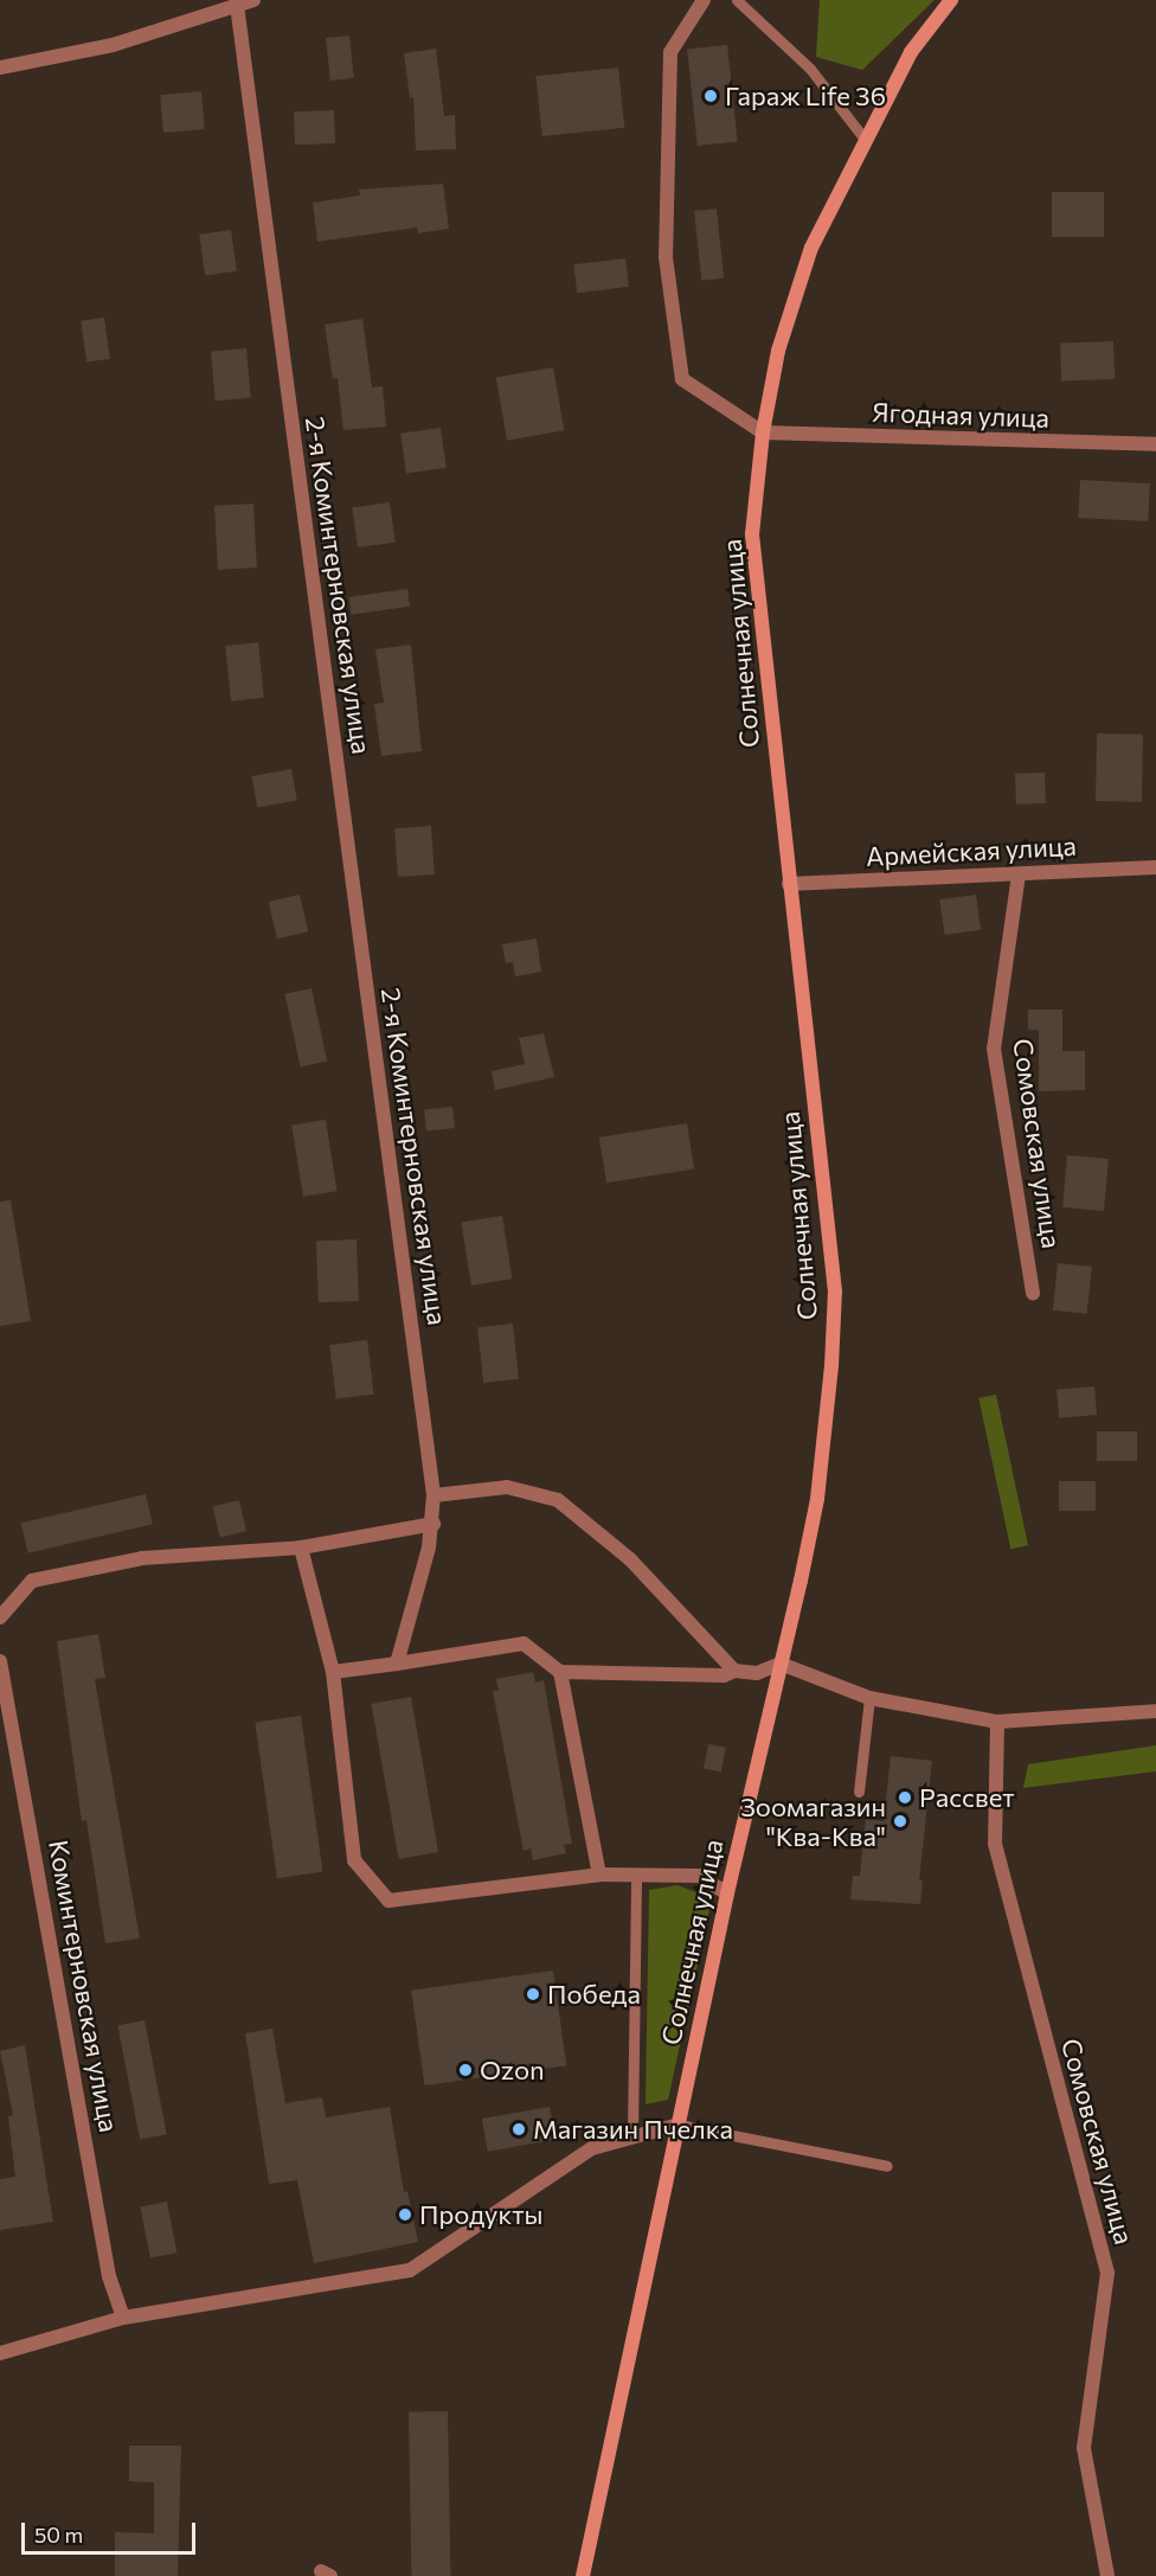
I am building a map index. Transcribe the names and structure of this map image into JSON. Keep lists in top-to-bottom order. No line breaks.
{"streets":{"street":["Ягодная улица","2-я Коминтерновская улица","Солнечная улица","Армейская улица","Сомовская улица","Коминтерновская улица"]},"crossings":[["Ягодная улица","Солнечная улица"],["Солнечная улица","Армейская улица"],["Армейская улица","Сомовская улица"]],"places":["Гараж Life 36","Рассвет","Зоомагазин \"Ква-Ква\"","Победа","Ozon","Магазин Пчелка","Продукты"],"scale_bar":"50 m"}
